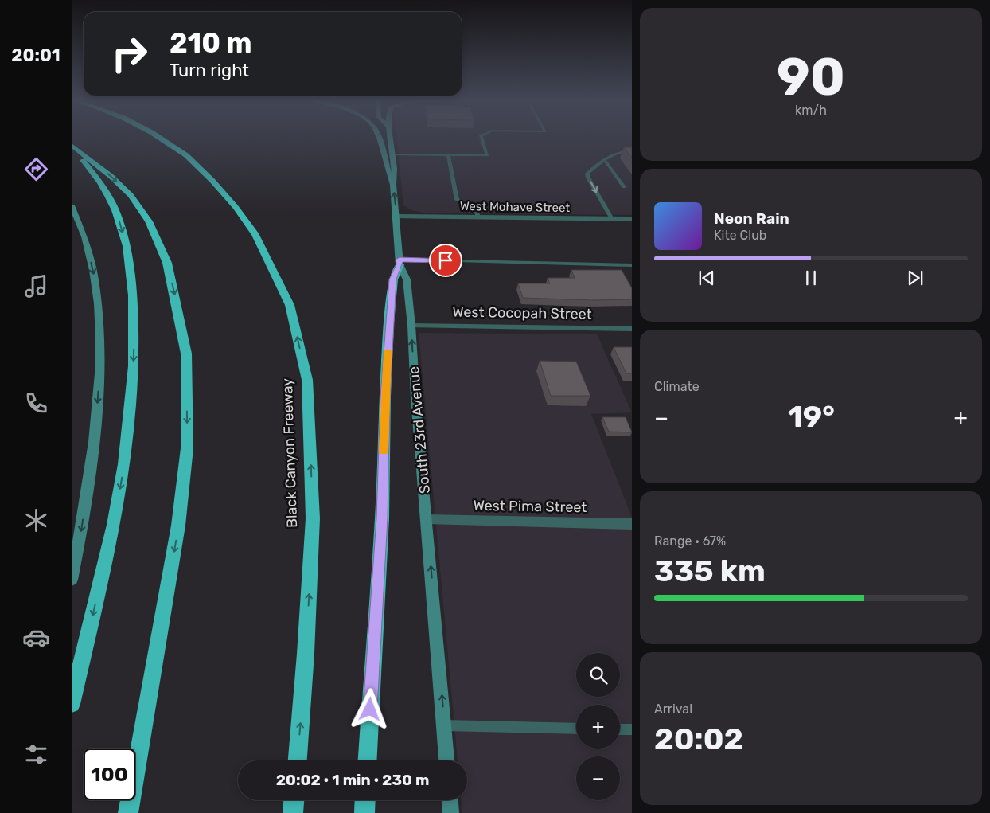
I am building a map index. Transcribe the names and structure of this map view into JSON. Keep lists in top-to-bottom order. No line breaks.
{"streets":{"highway":["Black Canyon Freeway"],"main road":["South 23rd Avenue"],"street":["West Mohave Street","West Cocopah Street","West Pima Street"]},"crossings":[["West Mohave Street","South 23rd Avenue"],["West Cocopah Street","South 23rd Avenue"],["South 23rd Avenue","West Pima Street"]],"one_way":["South 23rd Avenue"],"page":{"tabs":"20:01","tile":[["90","km/h"],"Climate",["Range · 67%","335 km"],["Arrival","20:02"]],"turn":["210 m","Turn right"],"song":["Neon Rain","Kite Club"],"heat":["−","19°","+"],"map_buttons":["+","−"],"limit":"100","trip":"20:02 · 1 min · 230 m"}}
